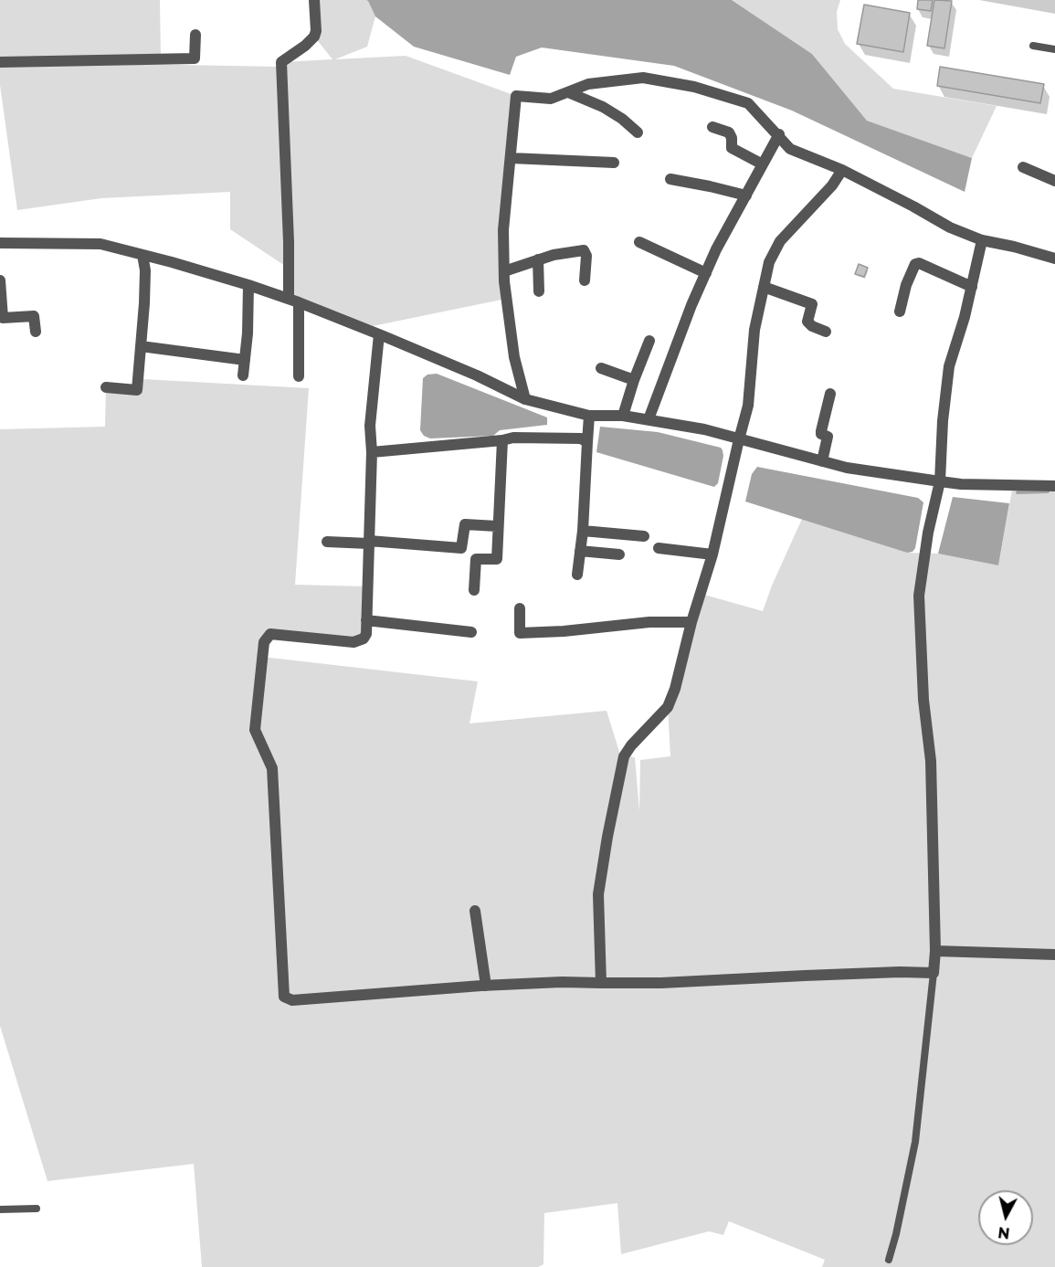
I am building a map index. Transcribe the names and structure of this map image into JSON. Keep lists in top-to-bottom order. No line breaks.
{"north":"bottom"}
